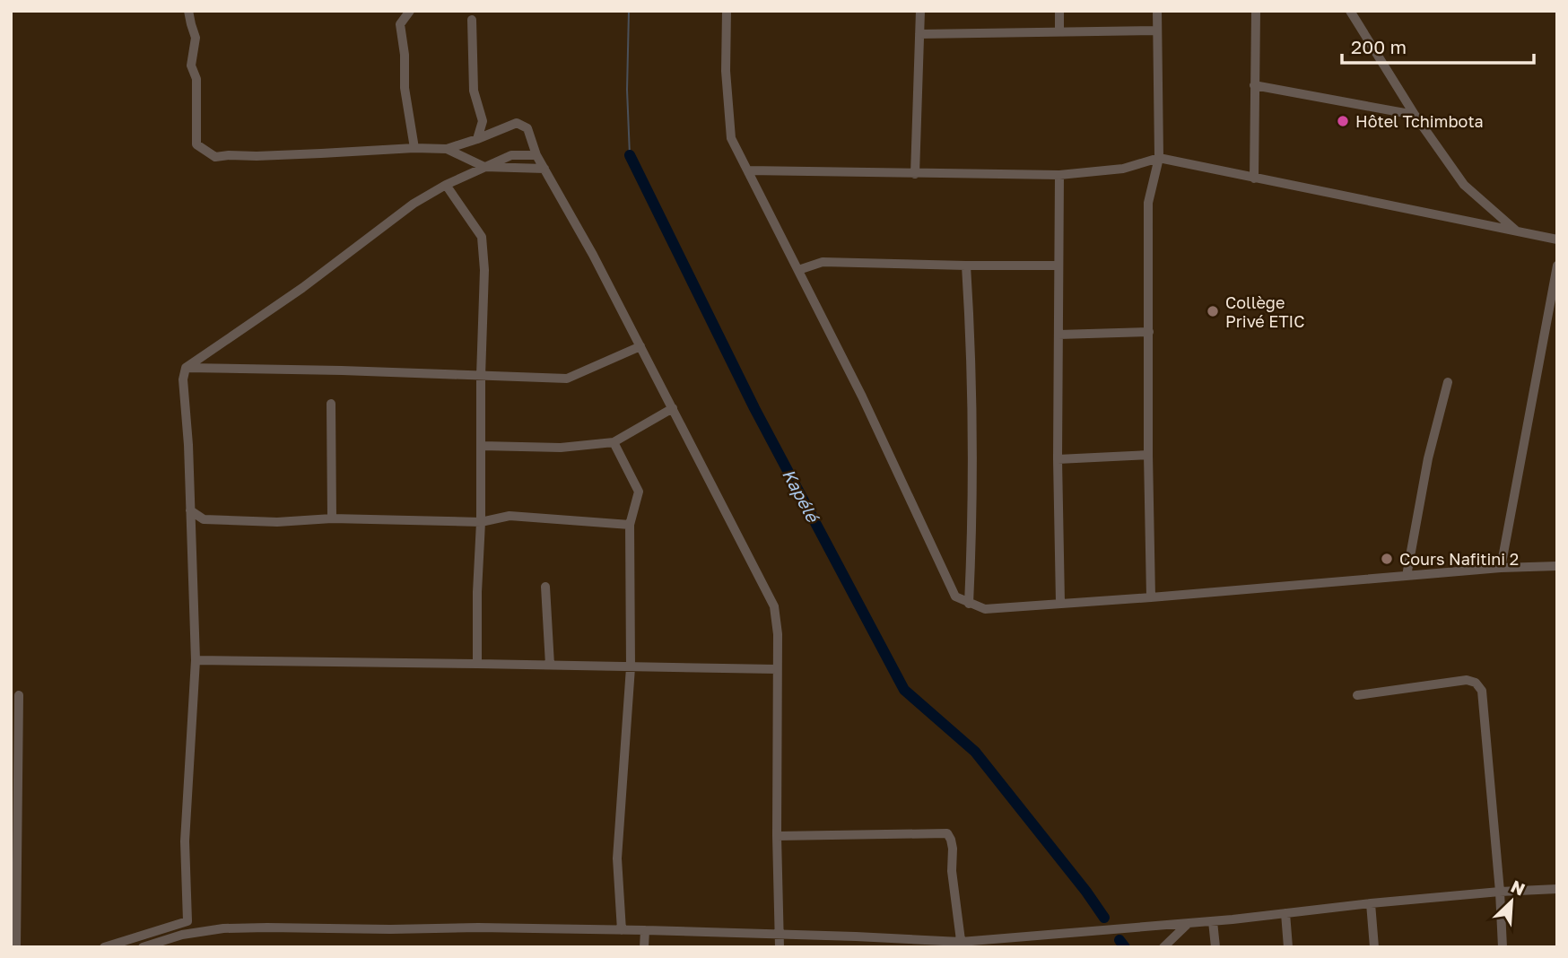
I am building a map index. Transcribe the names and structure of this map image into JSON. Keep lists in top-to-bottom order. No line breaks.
{"water":["Kapélé"],"places":["Hôtel Tchimbota","Collège Privé ETIC","Cours Nafitini 2"],"scale_bar":"200 m","north":"top right"}
